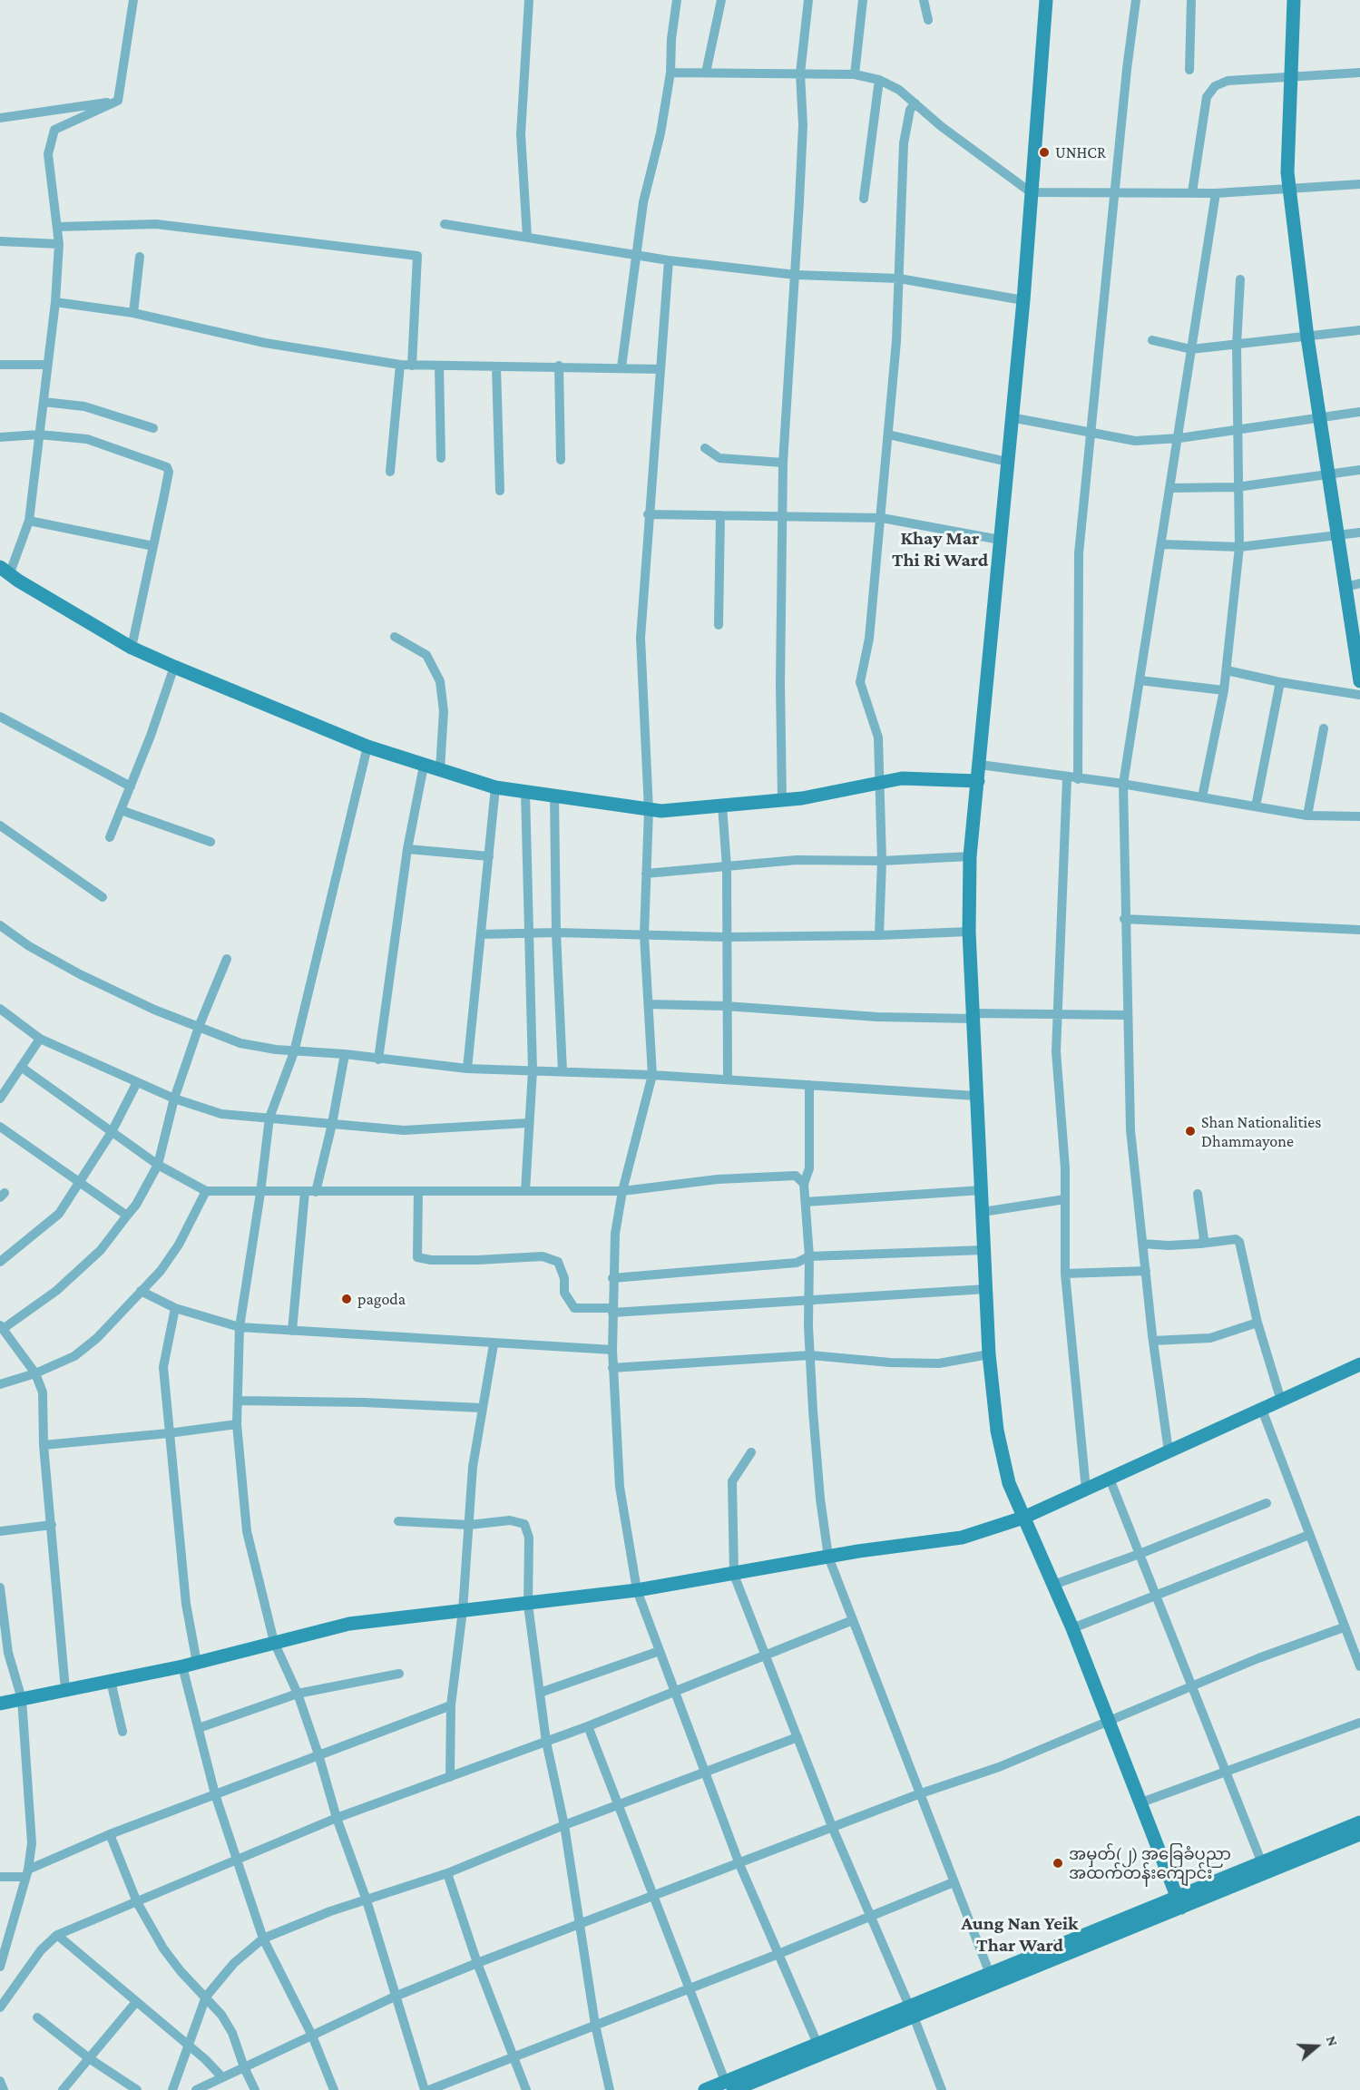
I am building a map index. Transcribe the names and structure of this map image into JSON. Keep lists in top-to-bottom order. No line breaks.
{"districts":["Khay Mar Thi Ri Ward","Aung Nan Yeik Thar Ward"],"places":["UNHCR","Shan Nationalities Dhammayone","pagoda","အမှတ်(၂) အခြေခံပညာ အထက်တန်းကျောင်း"],"north":"right"}
